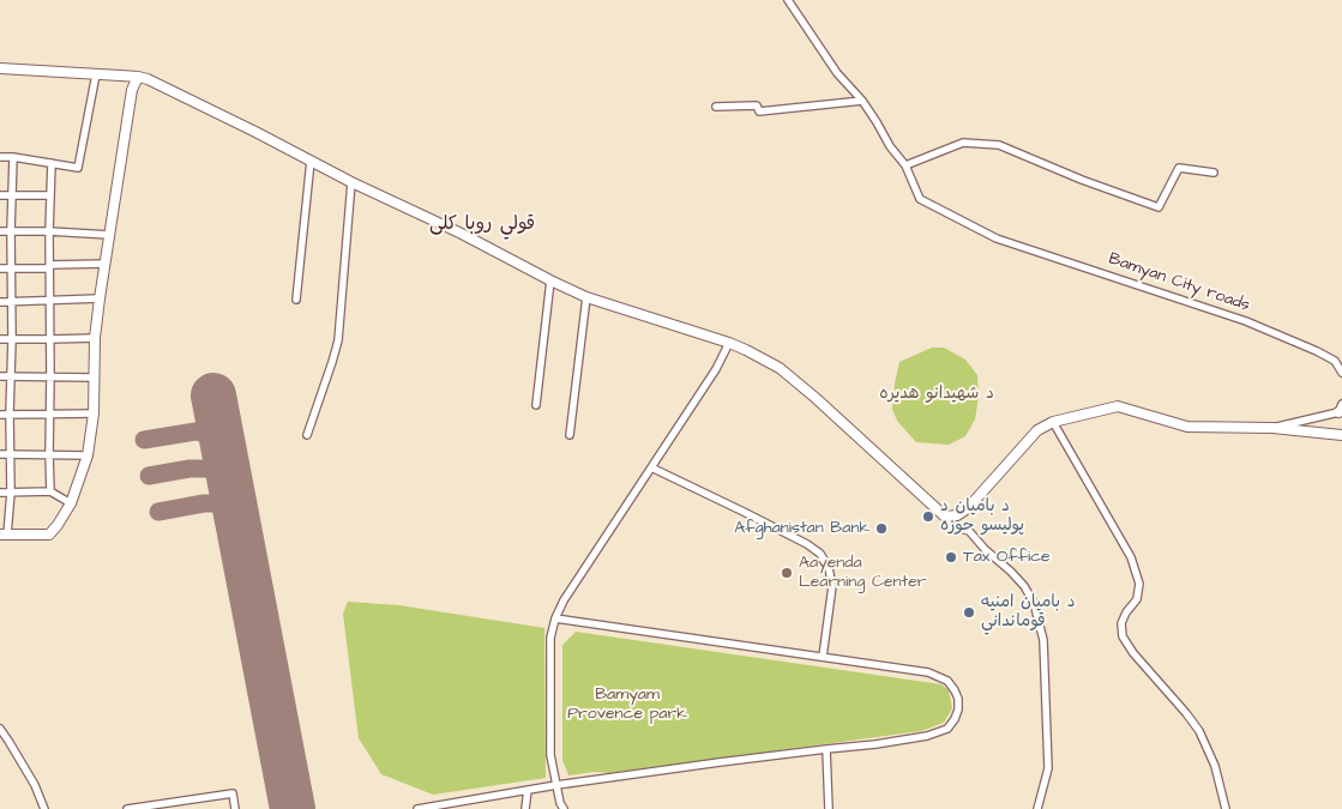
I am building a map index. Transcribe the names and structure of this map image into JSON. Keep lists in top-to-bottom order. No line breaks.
{"streets":{"street":["Bamyan City roads"]},"districts":["قولي روبا کلی"],"parks":["د شهیدانو هدیره","Bamyam Provence park"],"places":["د بامیان د پولیسو حوزه","Afghanistan Bank","Tax Office","Aayenda Learning Center","د بامیان امنیه قومانداني"]}
